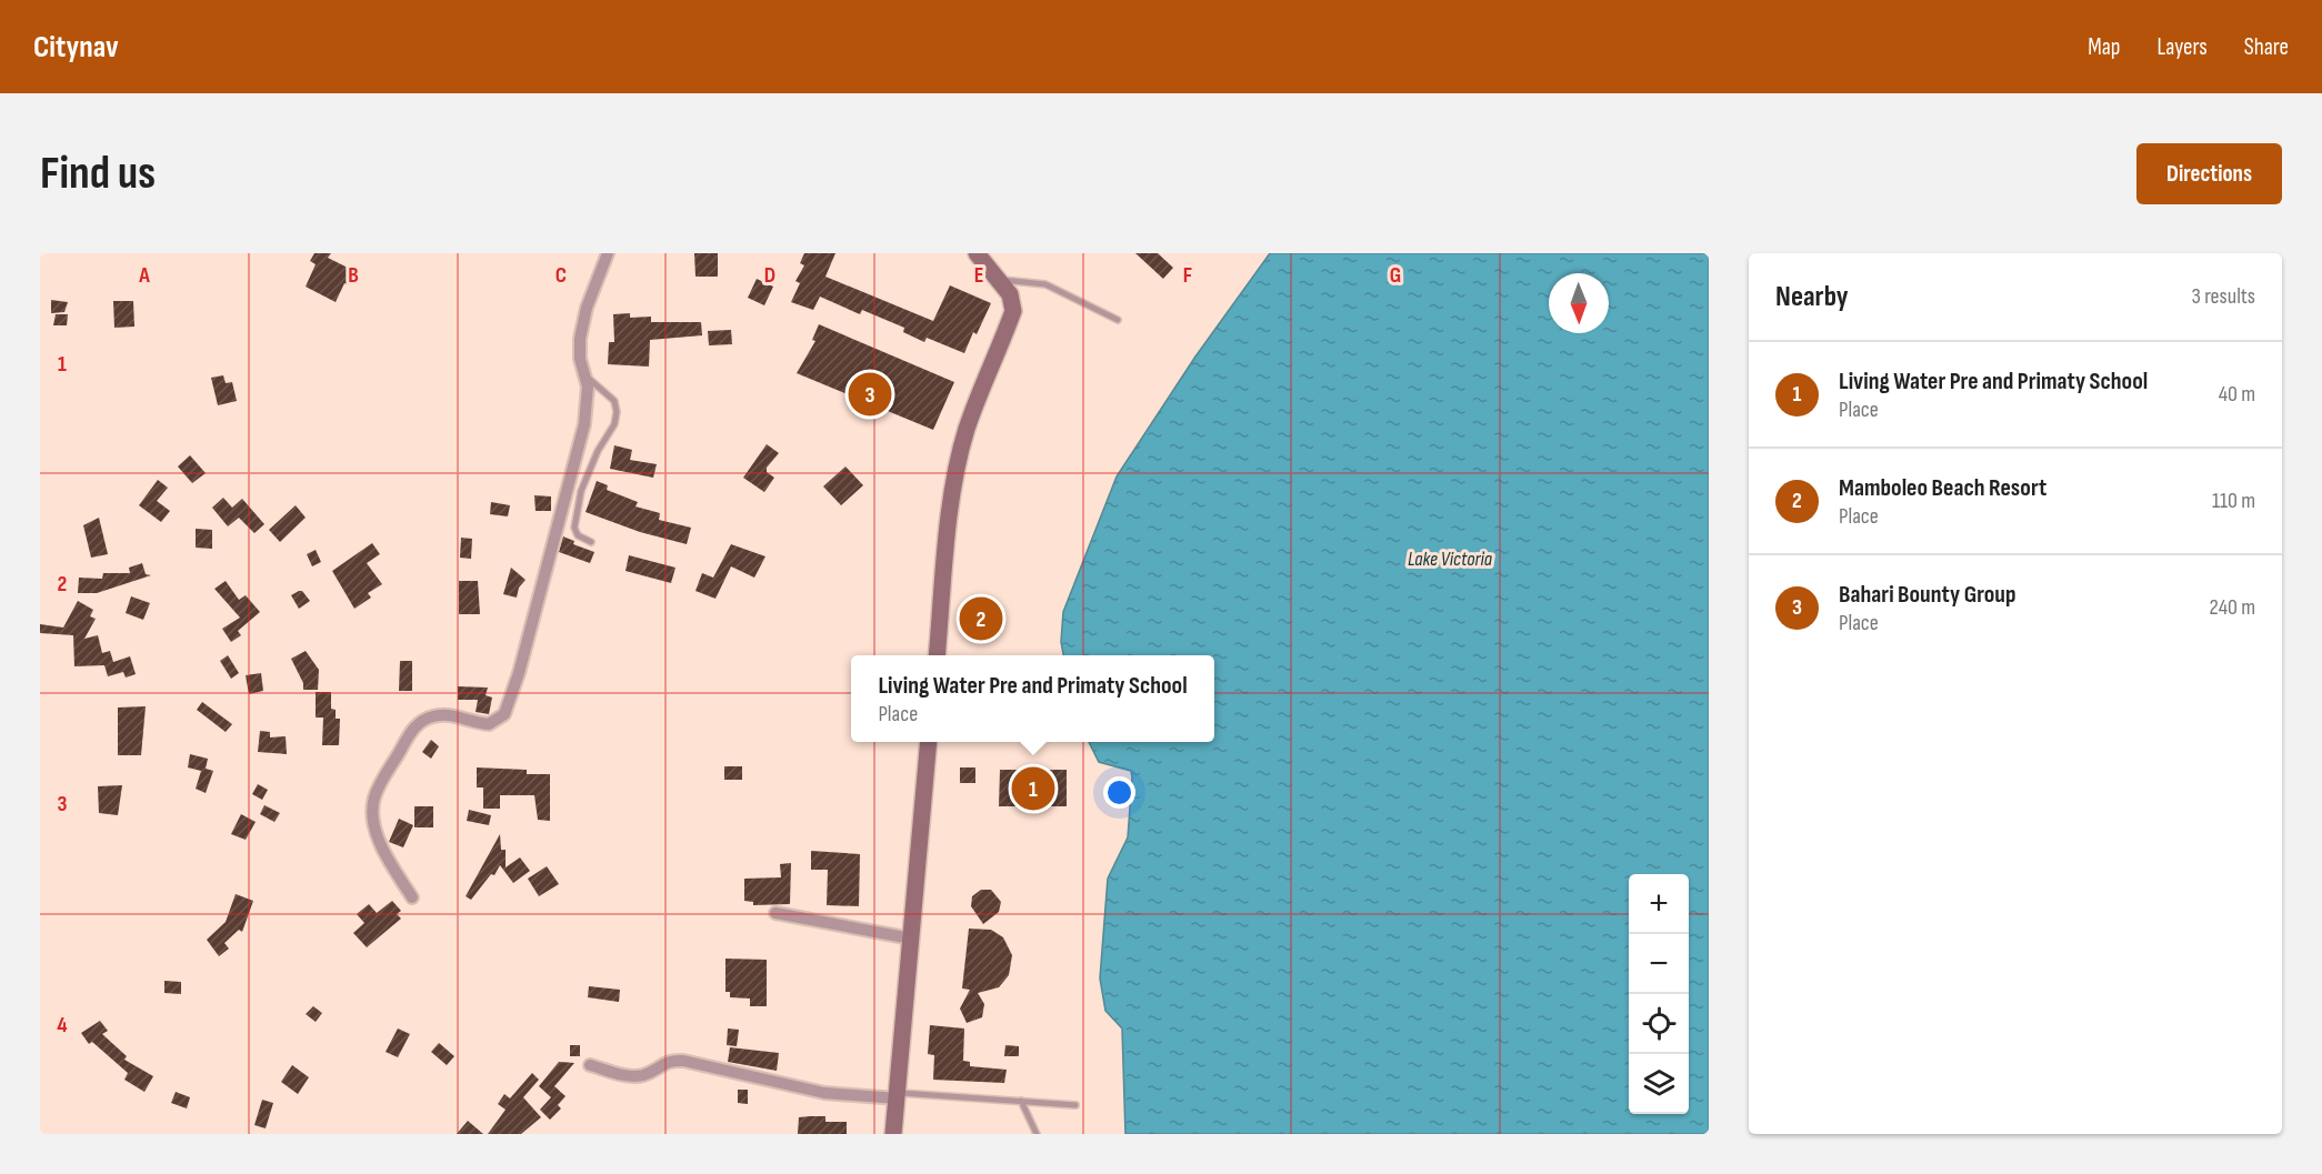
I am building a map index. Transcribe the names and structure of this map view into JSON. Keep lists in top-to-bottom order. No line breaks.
{"water":["Lake Victoria"],"north":"bottom","page":{"header":"Citynav","nav":["Map","Layers","Share"],"buttons":"Directions","title":"Find us","heading":["Nearby","3 results"],"list":[{"mark":"1","name":"Living Water Pre and Primaty School","note":"Place","value":"40 m"},{"mark":"2","name":"Mamboleo Beach Resort","note":"Place","value":"110 m"},{"mark":"3","name":"Bahari Bounty Group","note":"Place","value":"240 m"}],"pins":["3","2","1"],"popup":["Living Water Pre and Primaty School","Place"],"map_buttons":["+","−"]},"grid":{"columns":["A","B","C","D","E","F","G"],"rows":["1","2","3","4"]}}
